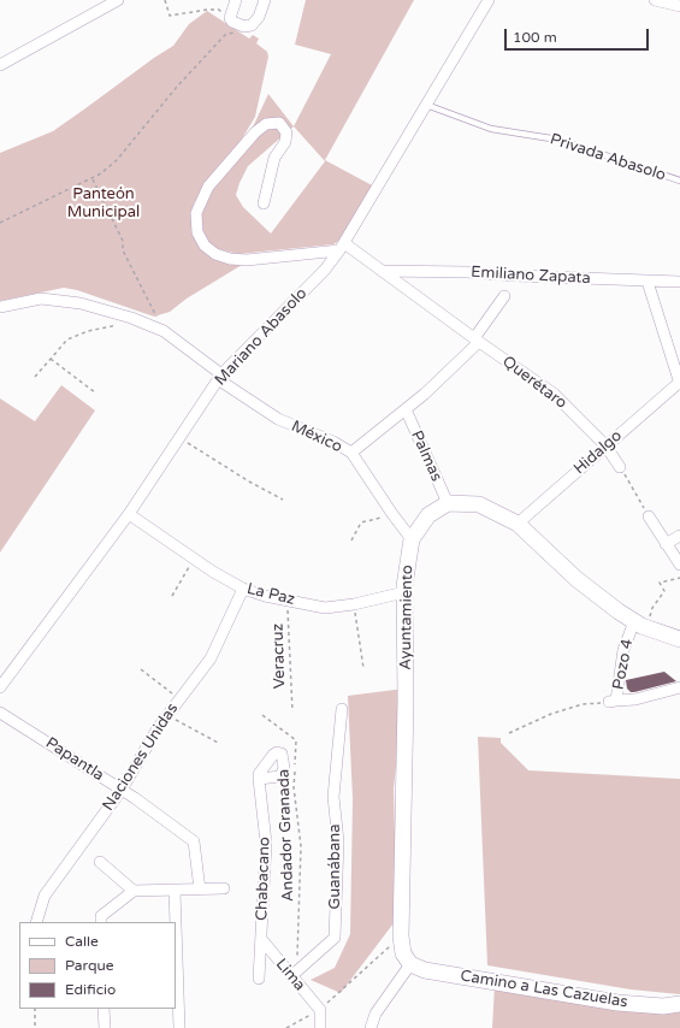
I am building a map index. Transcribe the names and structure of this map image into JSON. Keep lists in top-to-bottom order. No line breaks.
{"streets":{"street":["Emiliano Zapata","Mariano Abasolo","Querétaro","México","Hidalgo","Palmas","La Paz","Ayuntamiento","Pozo 4","Naciones Unidas","Papantla","Guanábana","Chabacano","Lima","Camino a Las Cazuelas"],"lane":["Privada Abasolo"],"path":["Veracruz","Andador Granada"]},"crossings":[["Privada Abasolo","Mariano Abasolo"],["Emiliano Zapata","Querétaro"],["Mariano Abasolo","Querétaro"],["Mariano Abasolo","México"],["Mariano Abasolo","La Paz"],["Querétaro","Hidalgo"],["México","Ayuntamiento"],["Palmas","Ayuntamiento"],["La Paz","Ayuntamiento"],["La Paz","Veracruz"],["La Paz","Naciones Unidas"],["Ayuntamiento","Camino a Las Cazuelas"],["Naciones Unidas","Papantla"],["Andador Granada","Guanábana"],["Andador Granada","Lima"],["Guanábana","Lima"],["Chabacano","Lima"]],"parks":["Panteón Municipal"],"legend":["Calle","Parque","Edificio"],"scale_bar":"100 m"}
